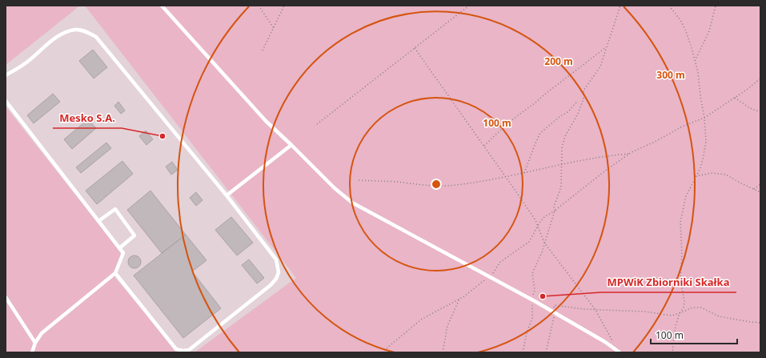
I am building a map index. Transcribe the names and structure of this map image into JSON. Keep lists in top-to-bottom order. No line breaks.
{"places":["Mesko S.A.","MPWiK Zbiorniki Skałka"],"scale_bar":"100 m","rings":["200 m","300 m","100 m"]}
